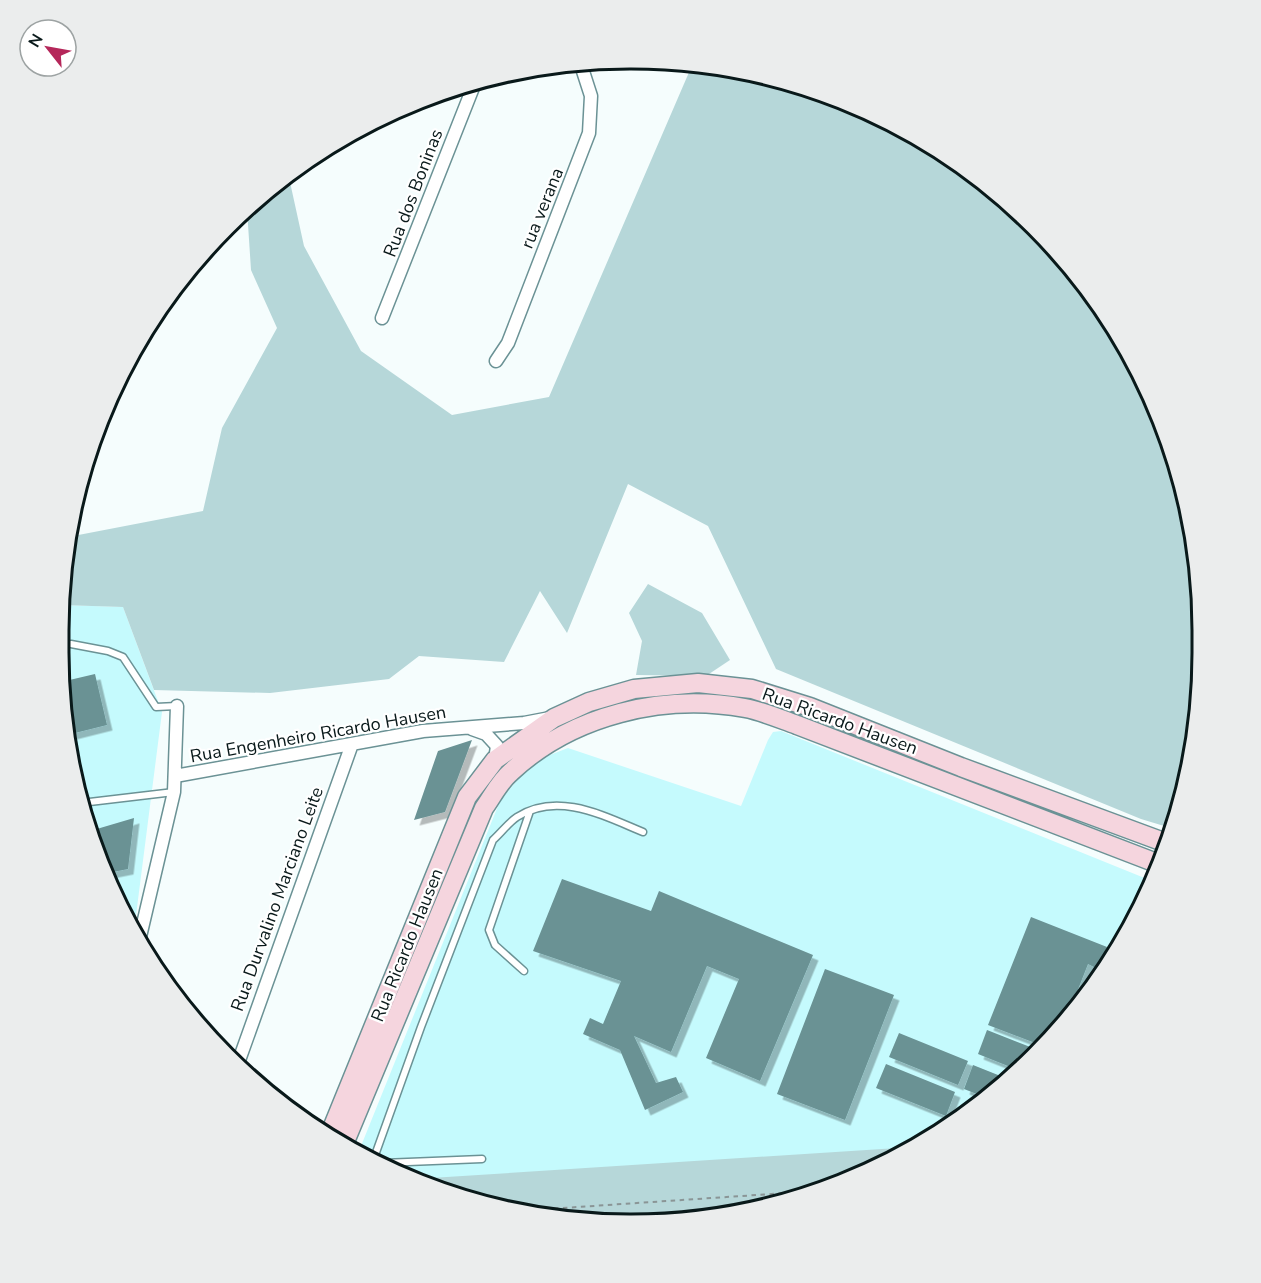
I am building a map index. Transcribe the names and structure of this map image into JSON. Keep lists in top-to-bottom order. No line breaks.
{"streets":{"street":["Rua dos Boninas","rua verana","Rua Ricardo Hausen","Rua Engenheiro Ricardo Hausen","Rua Durvalino Marciano Leite"]},"crossings":[["Rua Ricardo Hausen","Rua Engenheiro Ricardo Hausen"],["Rua Engenheiro Ricardo Hausen","Rua Durvalino Marciano Leite"]],"north":"top left"}
